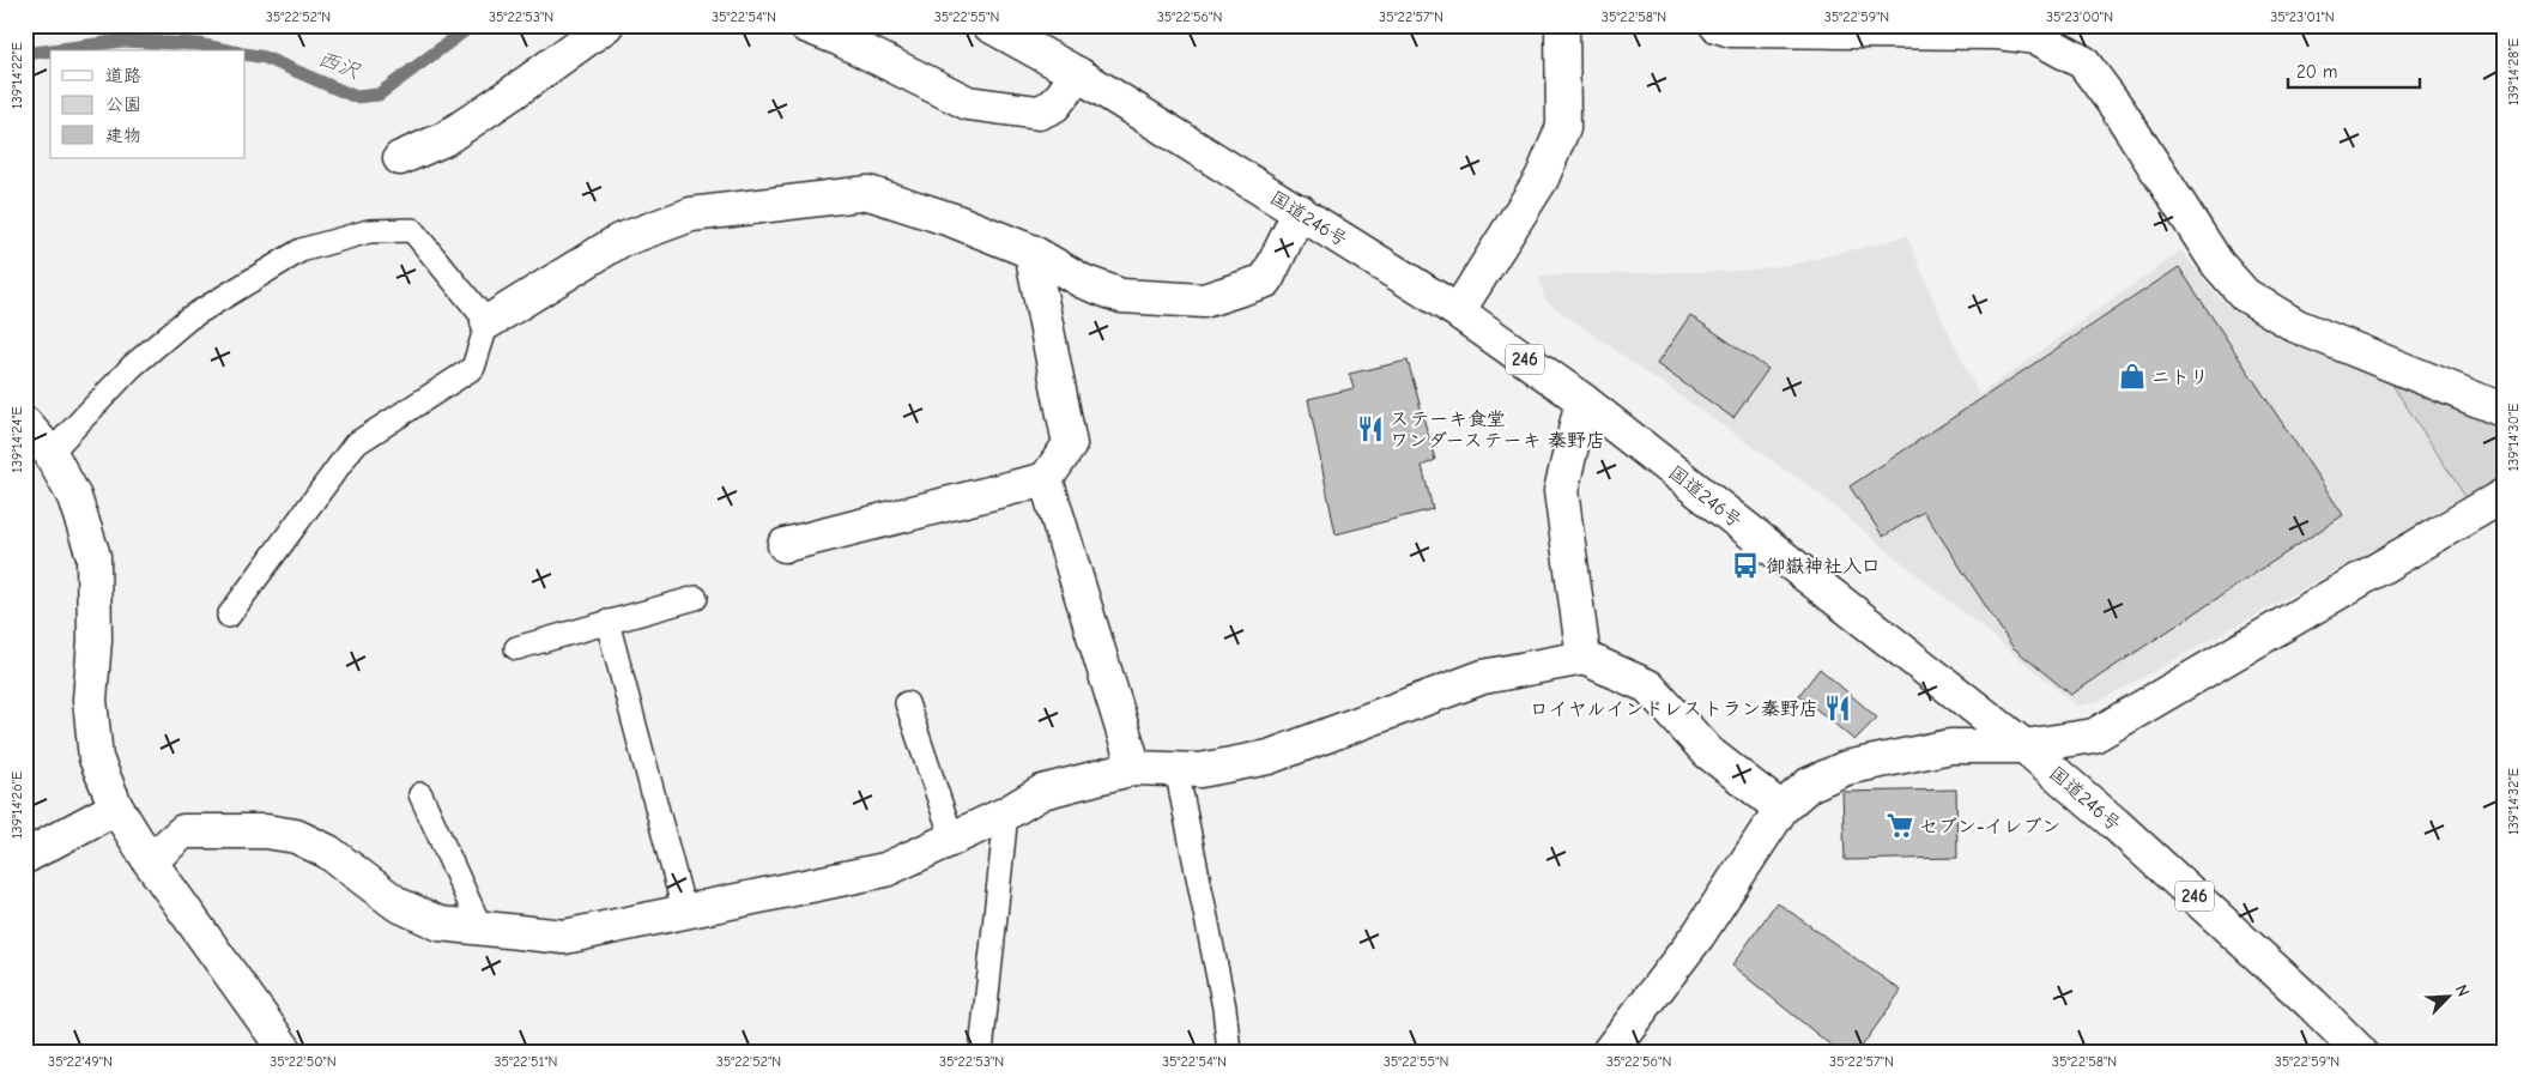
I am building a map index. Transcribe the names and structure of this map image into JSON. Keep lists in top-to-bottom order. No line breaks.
{"streets":{"main road":["国道246号","246"]},"water":["西沢"],"places":{"shop":["ニトリ"],"restaurant":["ステーキ食堂 ワンダーステーキ 秦野店","ロイヤルインドレストラン秦野店"],"bus stop":["御嶽神社入口"],"supermarket":["セブン-イレブン"]},"legend":["道路","公園","建物"],"scale_bar":"20 m","north":"top right","coordinates":["35°22'52\"N","35°22'53\"N","35°22'54\"N","35°22'55\"N","35°22'56\"N","35°22'57\"N","35°22'58\"N","35°22'59\"N","35°23'00\"N","35°23'01\"N","139°14'28\"E","139°14'22\"E","139°14'30\"E","139°14'24\"E","139°14'32\"E","139°14'26\"E","35°22'49\"N","35°22'50\"N","35°22'51\"N"]}
